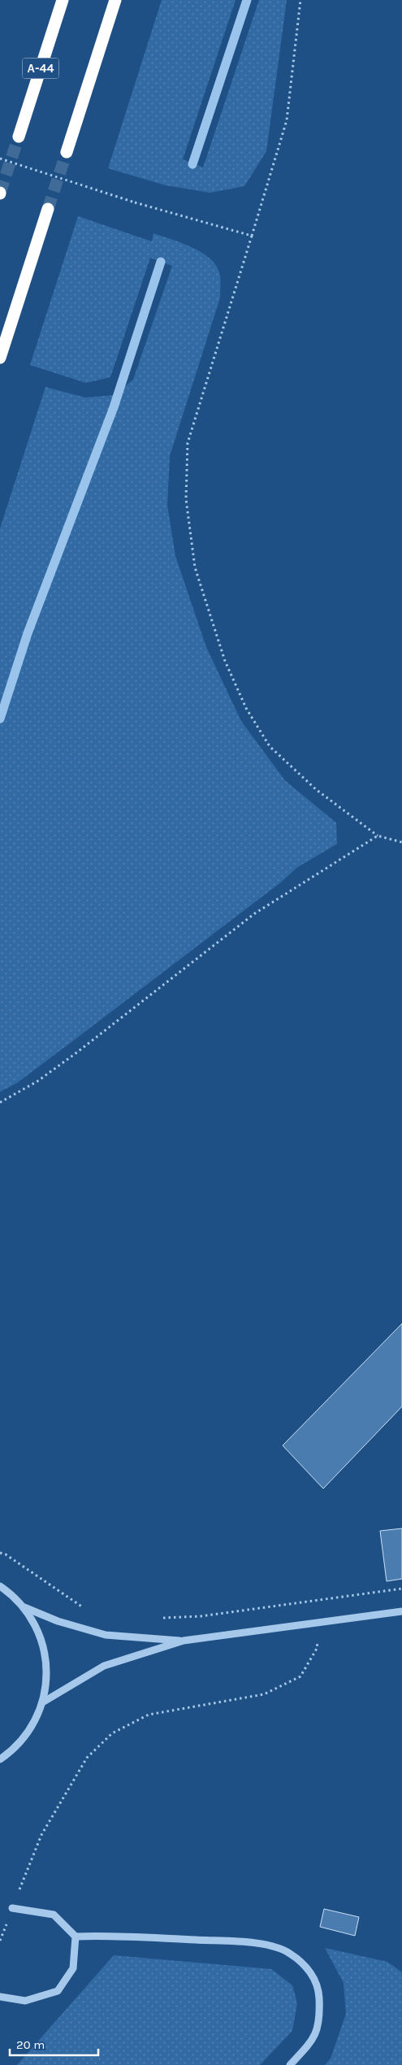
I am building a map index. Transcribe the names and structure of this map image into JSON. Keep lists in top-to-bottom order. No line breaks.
{"streets":{"highway":["A-44"]},"scale_bar":"20 m"}
